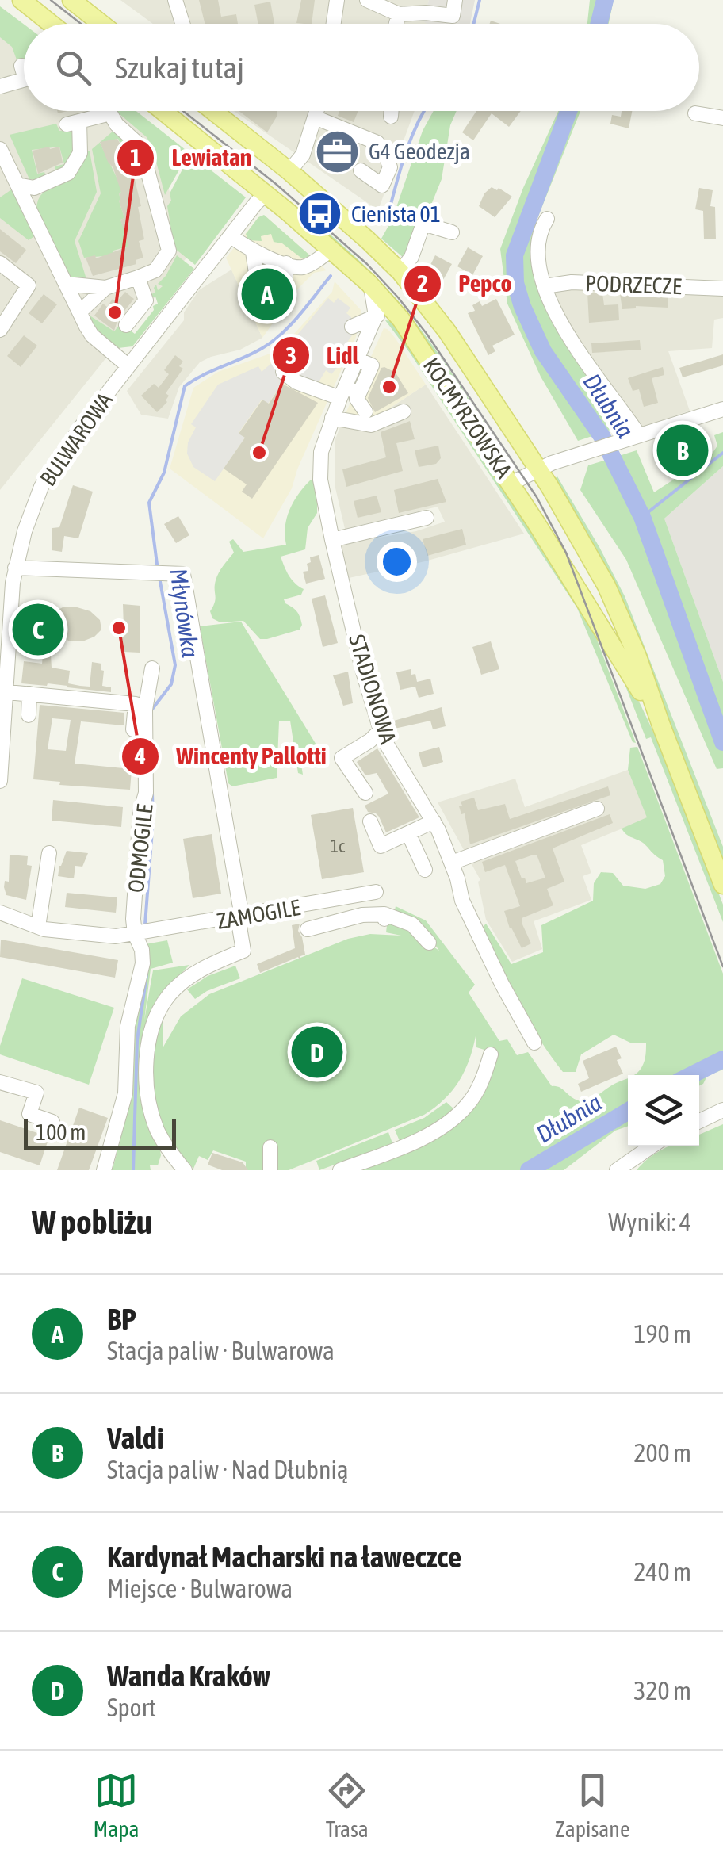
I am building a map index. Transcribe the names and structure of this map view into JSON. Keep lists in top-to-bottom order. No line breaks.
{"streets":{"main road":["KOCMYRZOWSKA"],"street":["PODRZECZE","BULWAROWA","STADIONOWA","ODMOGILE","ZAMOGILE"]},"crossings":[["KOCMYRZOWSKA","BULWAROWA"],["ODMOGILE","ZAMOGILE"]],"water":["Dłubnia","Młynówka"],"places":{"office":["G4 Geodezja"],"bus stop":["Cienista 01"],"other":["Lewiatan","Pepco","Lidl","Wincenty Pallotti"]},"house_numbers":["1c"],"scale_bar":"100 m","page":{"search":"Szukaj tutaj","pins":["A","B","C","D"],"scale":"100 m","heading":["W pobliżu","Wyniki: 4"],"list":[{"mark":"A","name":"BP","note":"Stacja paliw · Bulwarowa","value":"190 m"},{"mark":"B","name":"Valdi","note":"Stacja paliw · Nad Dłubnią","value":"200 m"},{"mark":"C","name":"Kardynał Macharski na ławeczce","note":"Miejsce · Bulwarowa","value":"240 m"},{"mark":"D","name":"Wanda Kraków","note":"Sport","value":"320 m"}],"nav":["Mapa","Trasa","Zapisane"]}}
